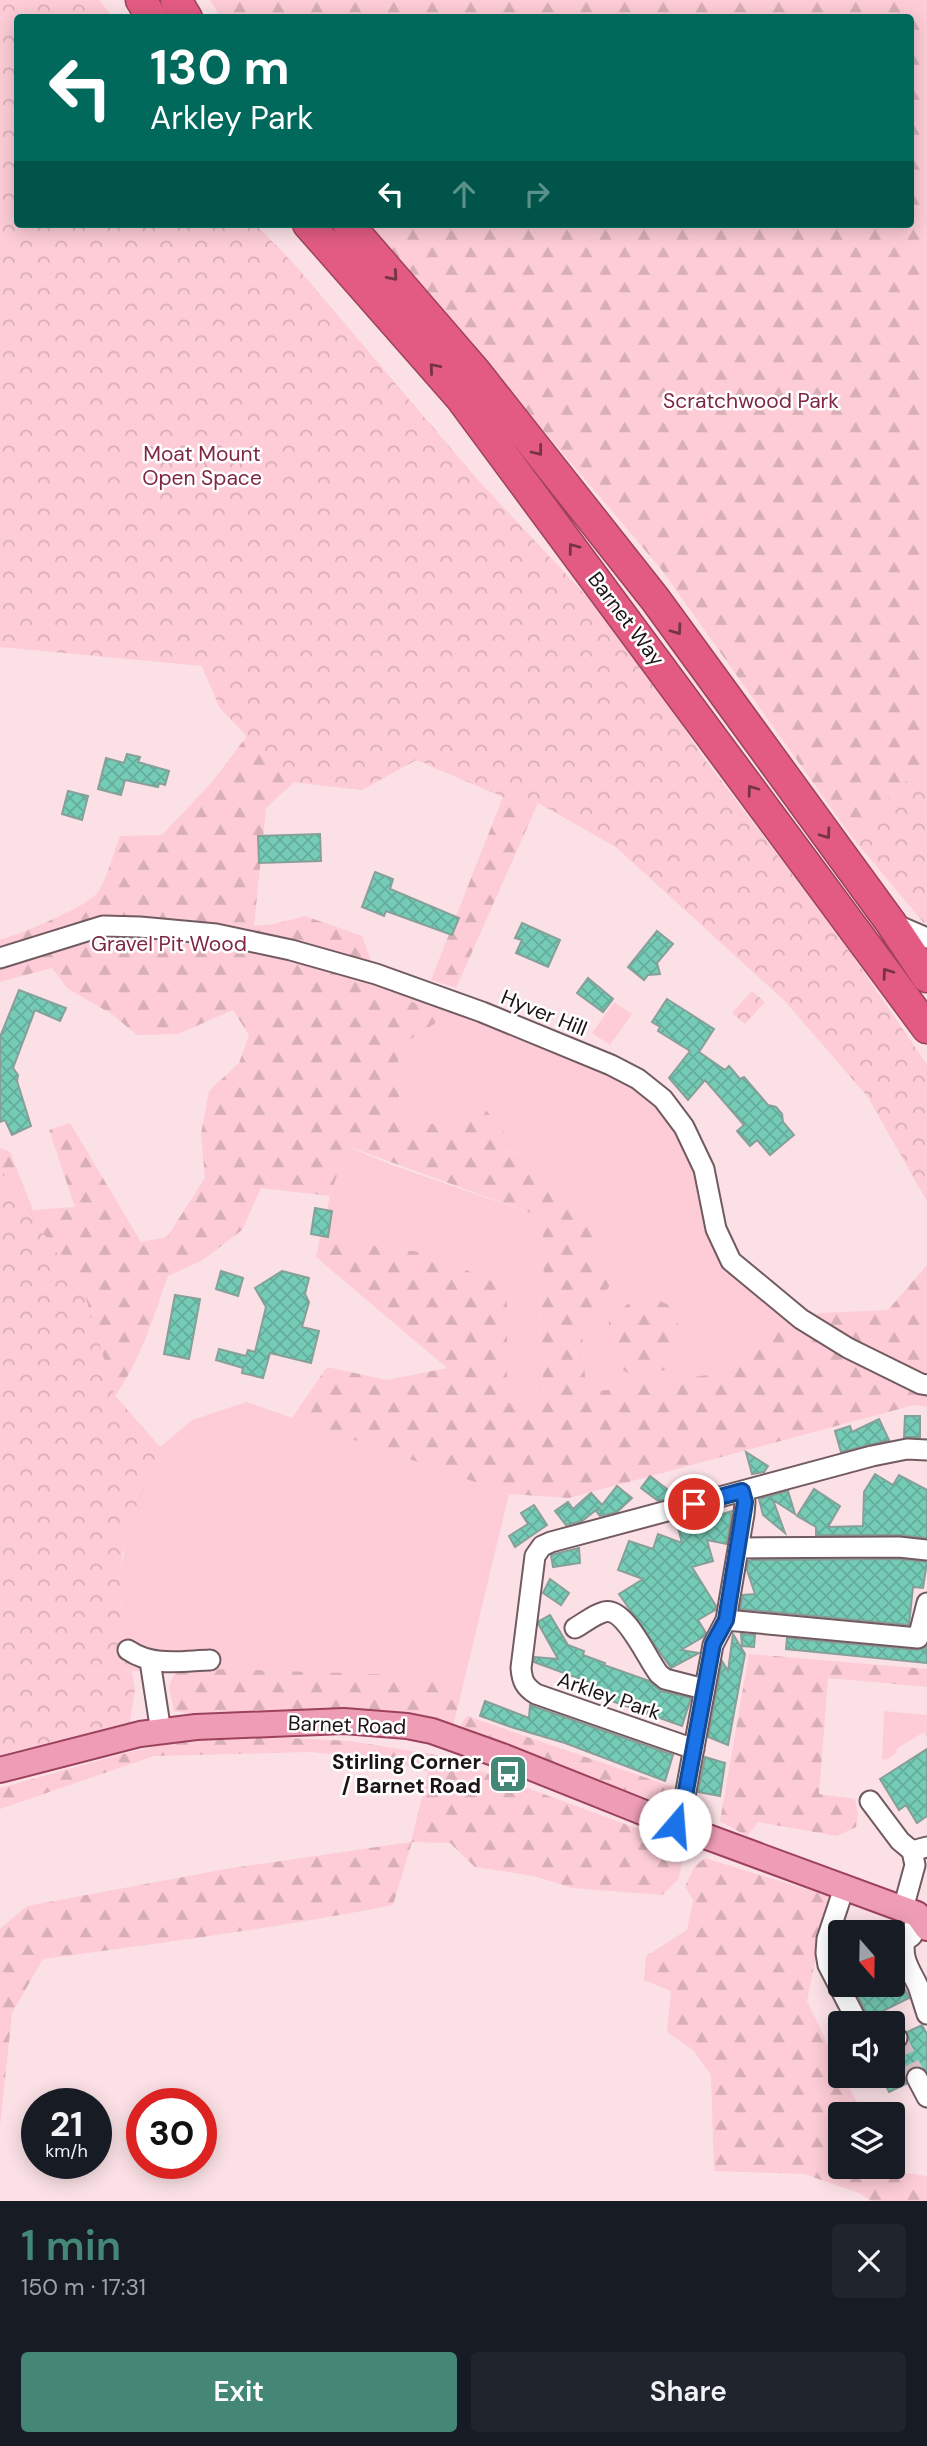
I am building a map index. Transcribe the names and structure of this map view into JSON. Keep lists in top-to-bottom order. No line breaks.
{"streets":{"highway":["Barnet Way"],"main road":["Barnet Road"],"street":["Hyver Hill","Arkley Park"]},"parks":["Scratchwood Park","Moat Mount Open Space","Gravel Pit Wood"],"places":{"bus stop":["Stirling Corner / Barnet Road"]},"north":"bottom","page":{"turn":["130 m","Arkley Park"],"speed":"21 km/h","limit":"30","heading":["1 min","150 m · 17:31"],"buttons":["Exit","Share"]}}
